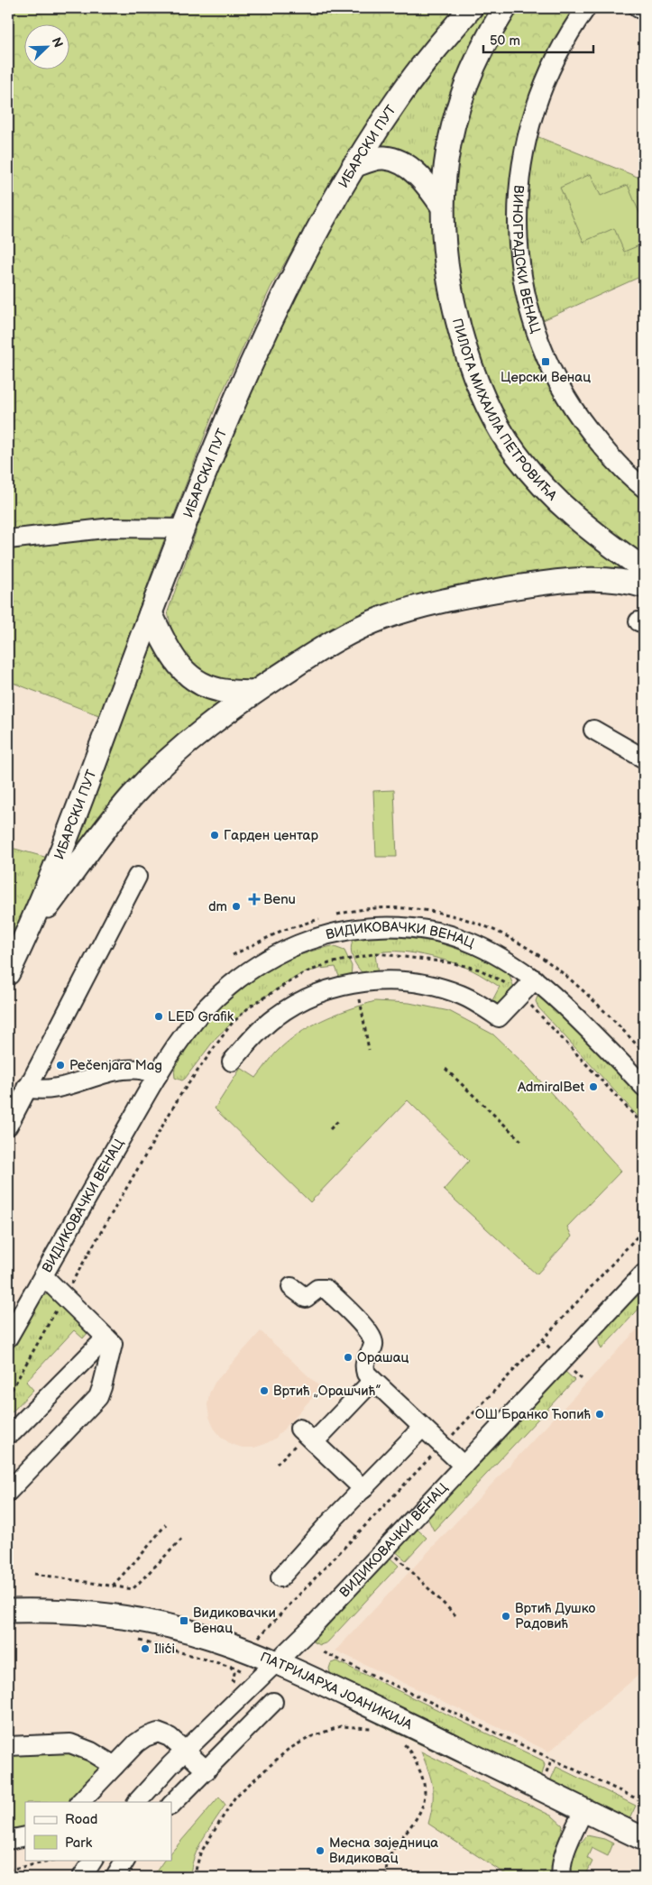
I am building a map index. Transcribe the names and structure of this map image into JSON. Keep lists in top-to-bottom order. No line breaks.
{"streets":{"main road":["ИБАРСКИ ПУТ","ПИЛОТА МИХАИЛА ПЕТРОВИЋА","ПАТРИЈАРХА ЈОАНИКИЈА"],"street":["ВИНОГРАДСКИ ВЕНАЦ","ВИДИКОВАЧКИ ВЕНАЦ"]},"crossings":[["ВИДИКОВАЧКИ ВЕНАЦ","ПАТРИЈАРХА ЈОАНИКИЈА"]],"places":{"transit":["Церски Венац","Видиковачки Венац"],"other":["Гарден центар","dm","LED Grafik","Pečenjara Mag","AdmiralBet","Орашац","Вртић „Орашчић”","ОШ Бранко Ћопић","Вртић Душко Радовић","Ilići","Месна заједница Видиковац"],"health":["Benu"]},"legend":["Road","Park"],"scale_bar":"50 m","north":"top right"}
